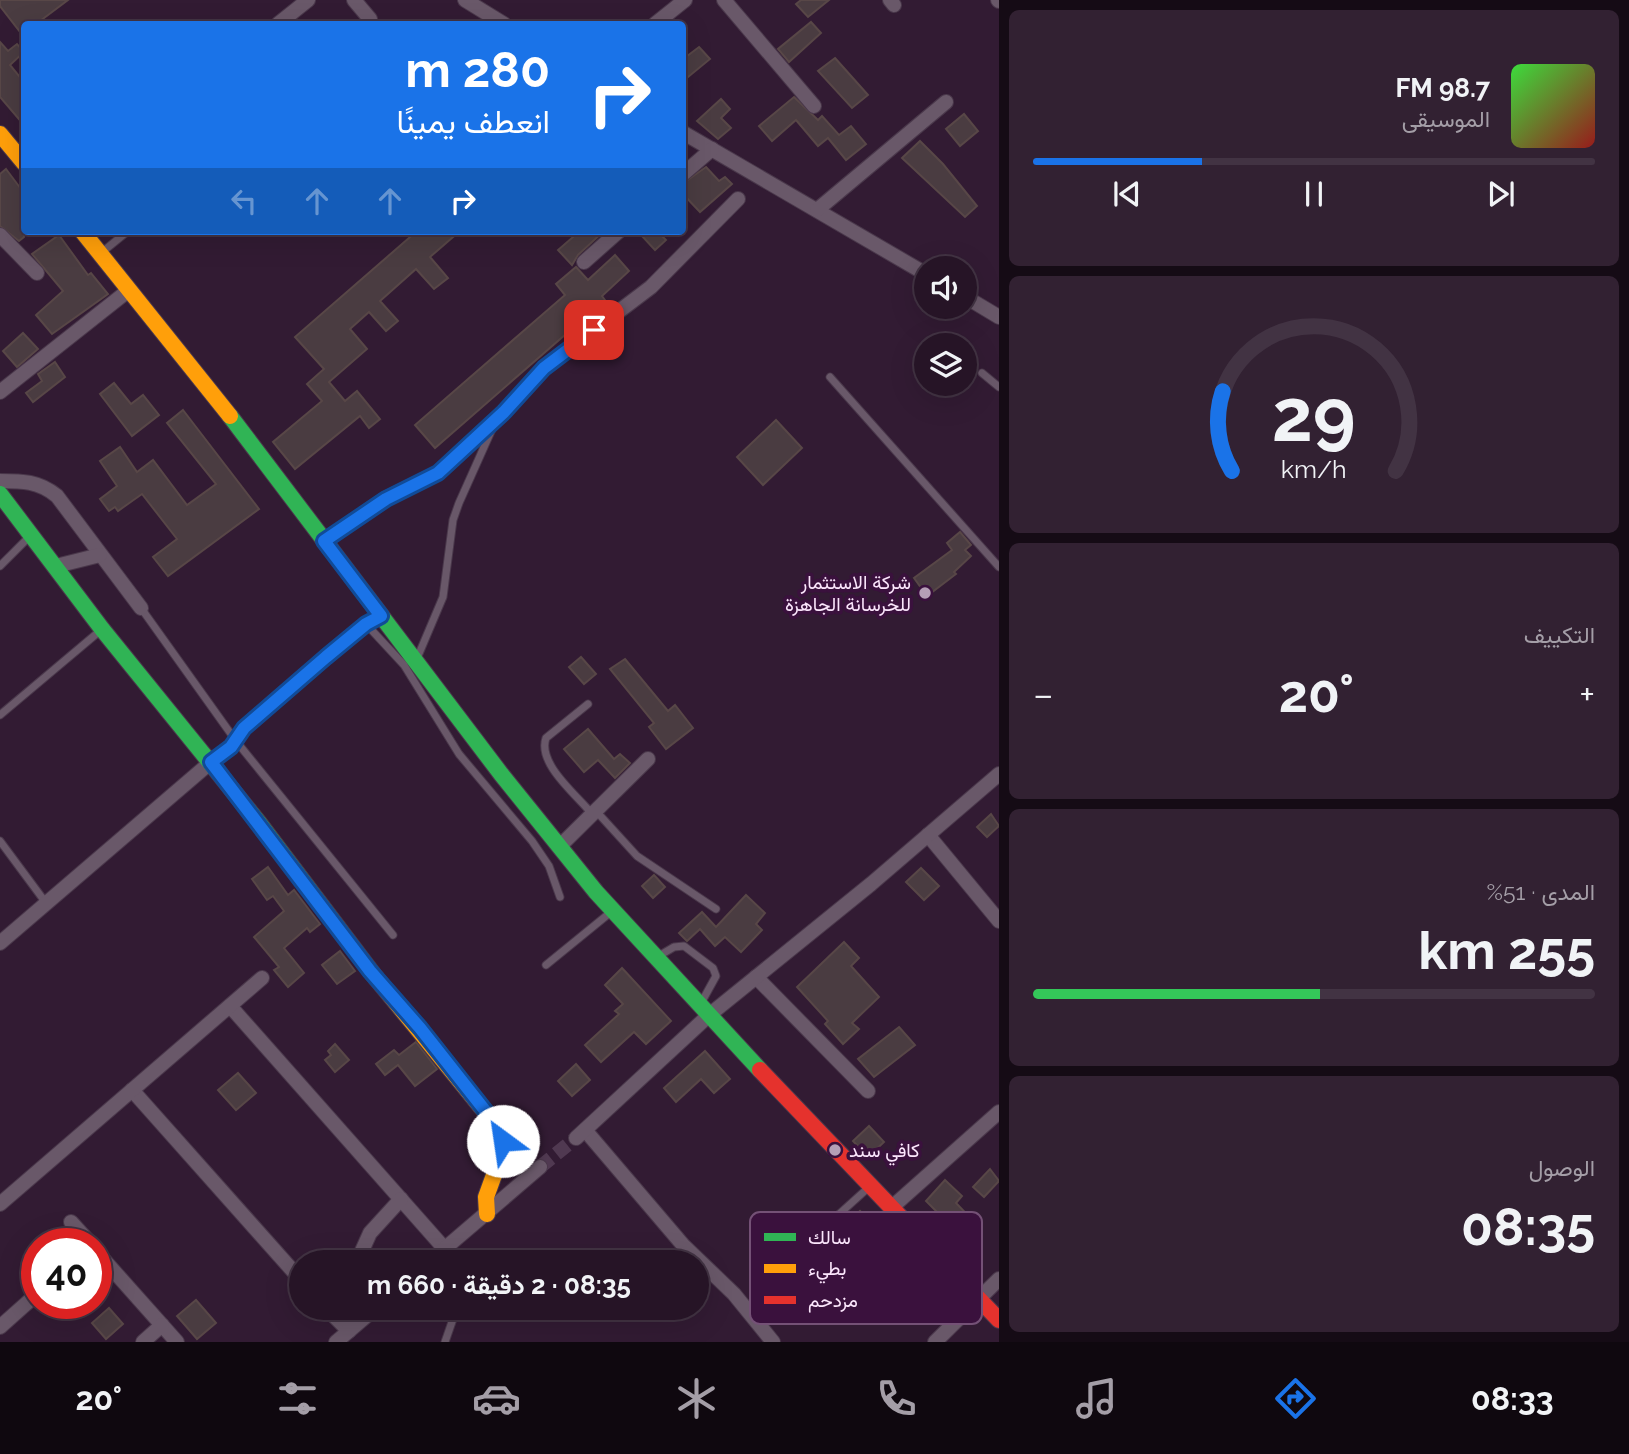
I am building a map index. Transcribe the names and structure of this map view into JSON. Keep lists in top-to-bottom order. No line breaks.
{"places":["شركة الاستثمار للخرسانة الجاهزة","كافي سند"],"legend":["سالك","بطيء","مزدحم"],"page":{"turn":["280 m","انعطف يمينًا"],"song":["98.7 FM","الموسيقى"],"tile":["التكييف",["المدى · 51%","255 km"],["الوصول","08:35"]],"heat":["−","20°","+"],"limit":"40","trip":"08:35 · 2 دقيقة · 660 m","tabs":["08:33","20°"],"gauge":["29","km/h"]}}
